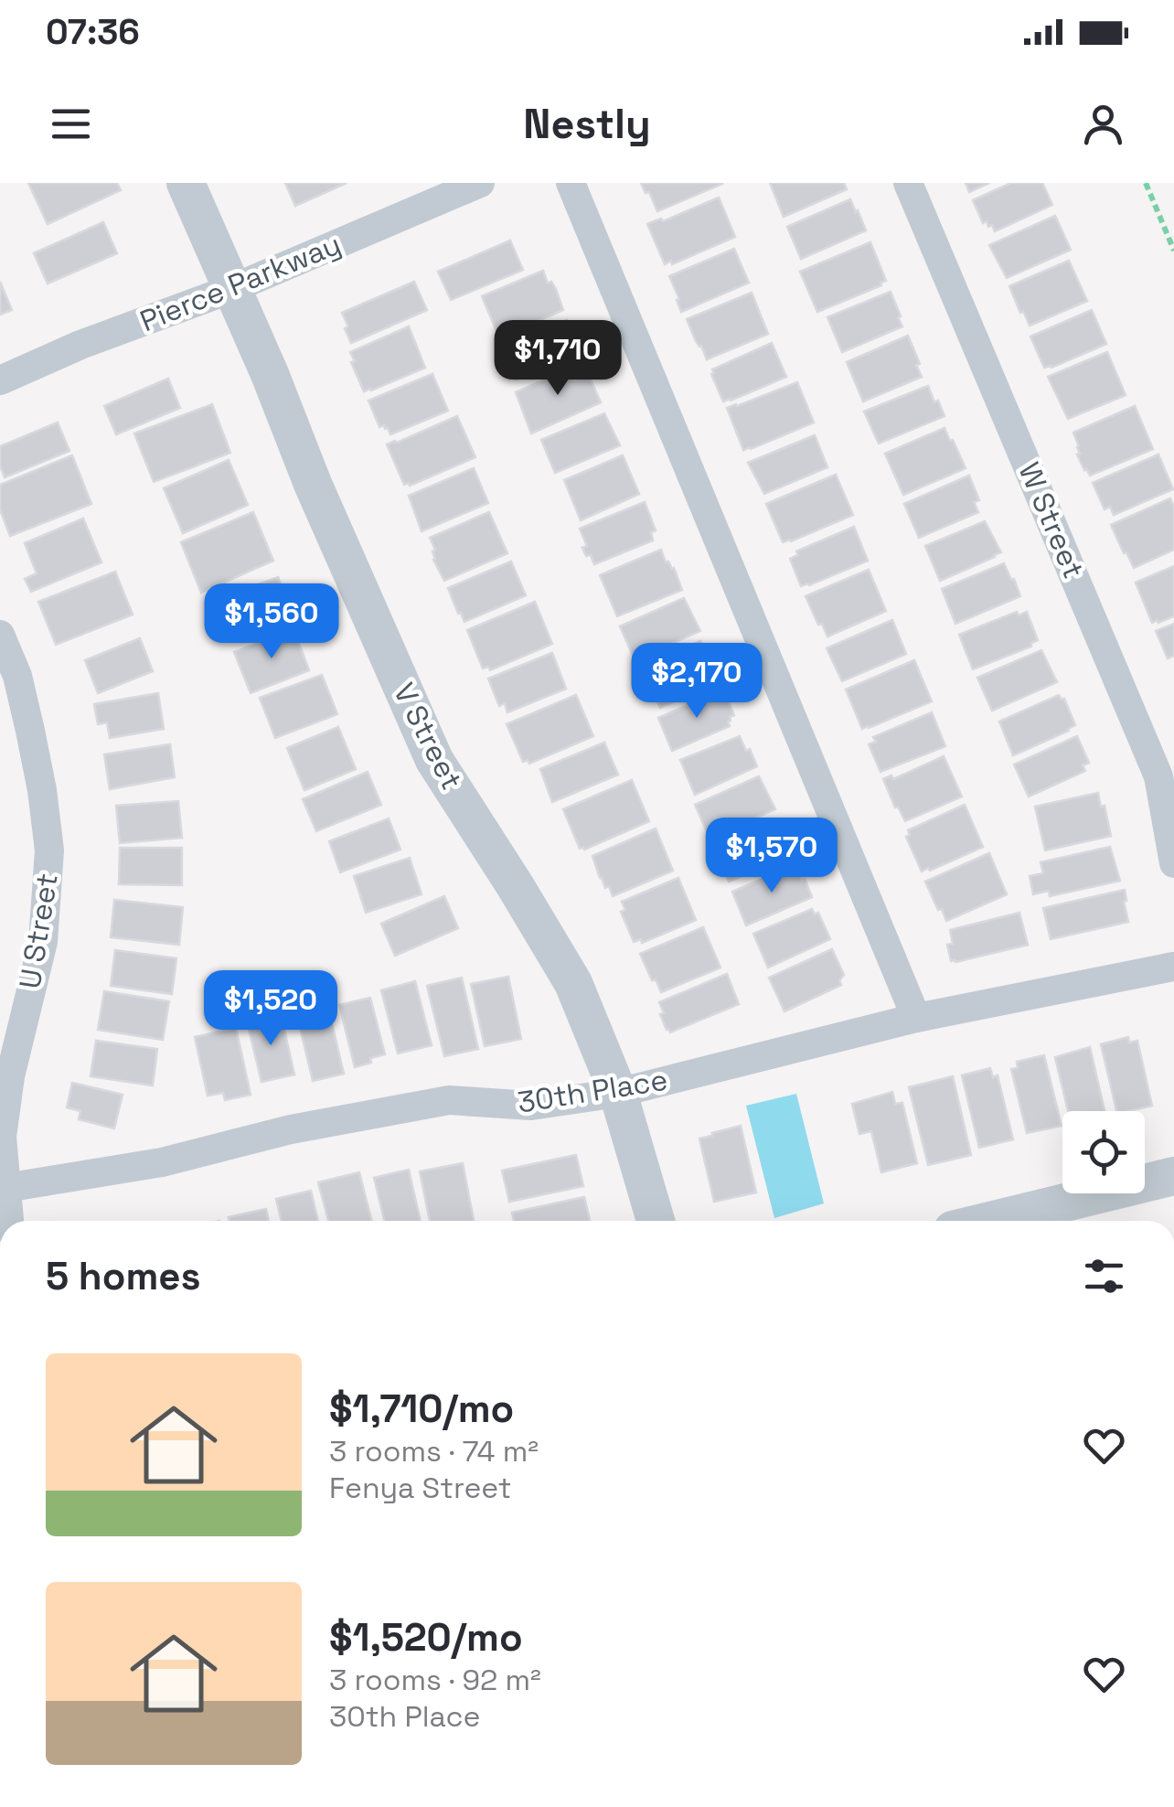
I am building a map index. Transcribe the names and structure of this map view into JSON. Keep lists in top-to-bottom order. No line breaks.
{"streets":{"street":["Pierce Parkway","W Street","V Street","U Street","30th Place"]},"crossings":[["Pierce Parkway","V Street"],["V Street","30th Place"],["U Street","30th Place"]],"page":{"status":"07:36","header":"Nestly","price":["$1,710","$1,560","$2,170","$1,570","$1,520"],"heading":"5 homes","list":[{"name":"$1,710/mo","note":"3 rooms · 74 m² · Fenya Street"},{"name":"$1,520/mo","note":"3 rooms · 92 m² · 30th Place"}]}}
